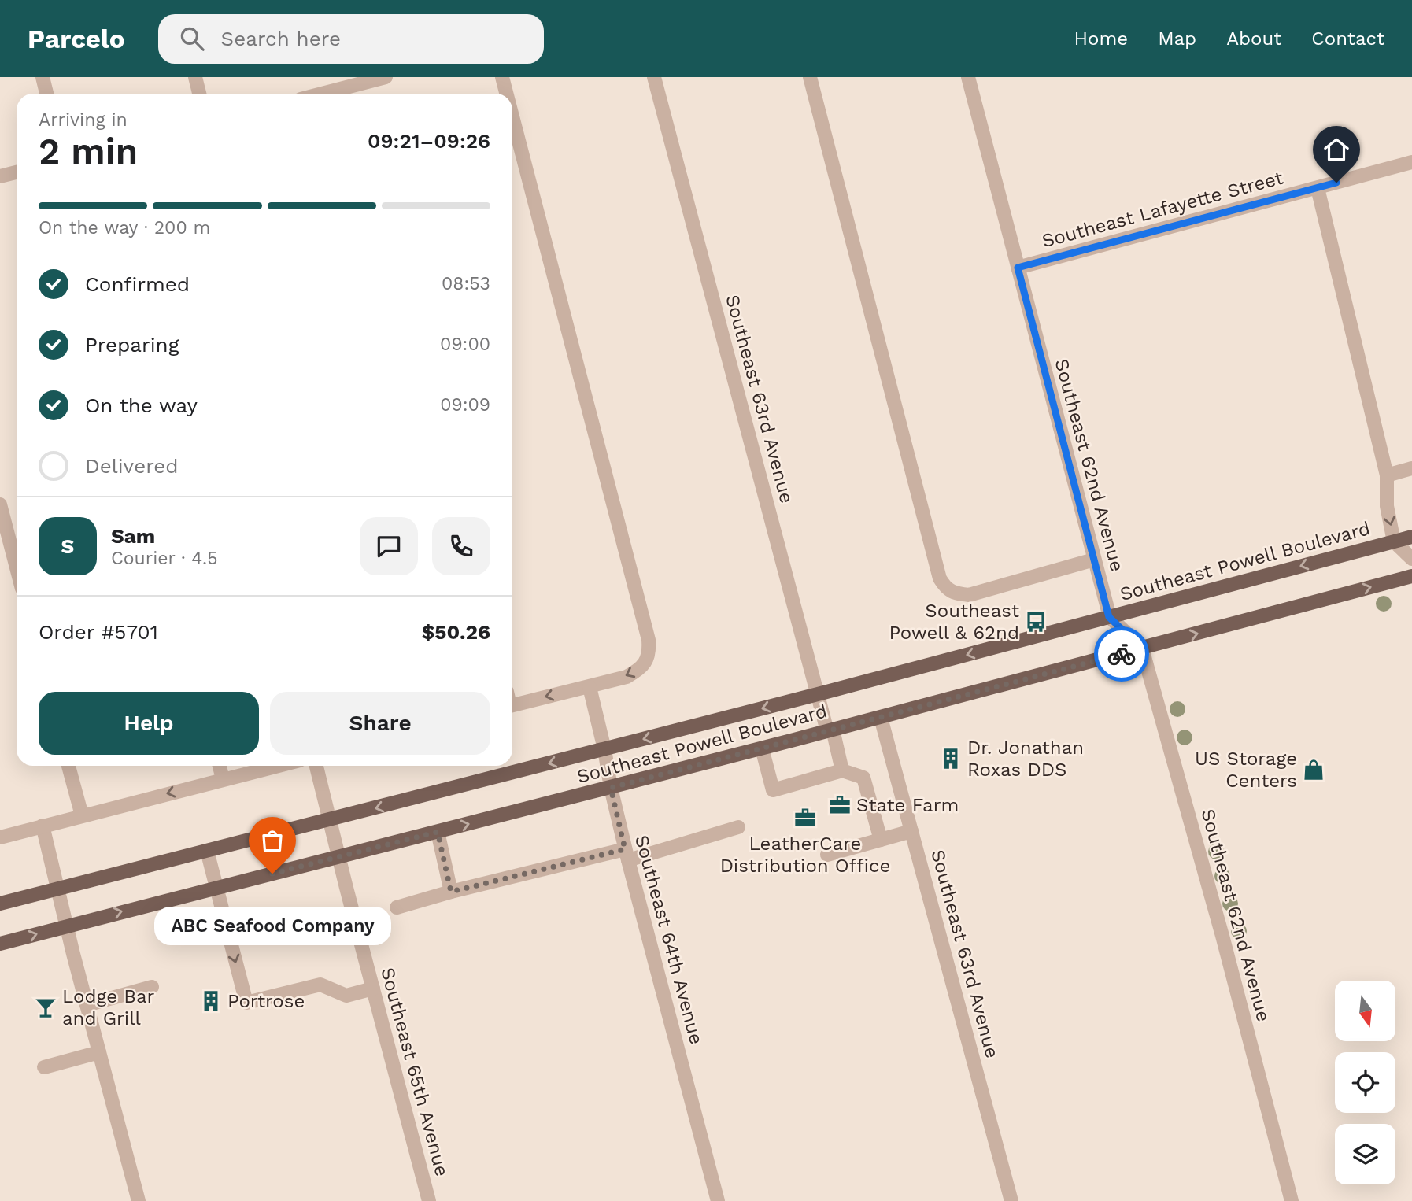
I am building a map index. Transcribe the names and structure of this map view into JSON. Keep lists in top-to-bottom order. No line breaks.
{"streets":{"main road":["Southeast Powell Boulevard"],"street":["Southeast Lafayette Street","Southeast 63rd Avenue","Southeast 62nd Avenue","Southeast 64th Avenue","Southeast 65th Avenue"]},"crossings":[["Southeast Lafayette Street","Southeast 62nd Avenue"],["Southeast 63rd Avenue","Southeast Powell Boulevard"],["Southeast 62nd Avenue","Southeast Powell Boulevard"],["Southeast Powell Boulevard","Southeast 64th Avenue"],["Southeast Powell Boulevard","Southeast 65th Avenue"]],"places":{"bus stop":["Southeast Powell & 62nd"],"building":["Dr. Jonathan Roxas DDS","Portrose"],"shop":["US Storage Centers"],"office":["State Farm","LeatherCare Distribution Office"],"other":["ABC Seafood Company"],"bar":["Lodge Bar and Grill"]},"north":"bottom","page":{"header":"Parcelo","search":"Search here","nav":["Home","Map","About","Contact"],"heading":["2 min","Arriving in","09:21–09:26"],"panel":["Sam","Courier · 4.5","Order #5701","$50.26"],"bar":"On the way · 200 m","list":[["Confirmed","08:53"],["Preparing","09:00"],["On the way","09:09"],"Delivered"],"round":"S","buttons":["Help","Share"],"bubble":"ABC Seafood Company"}}
